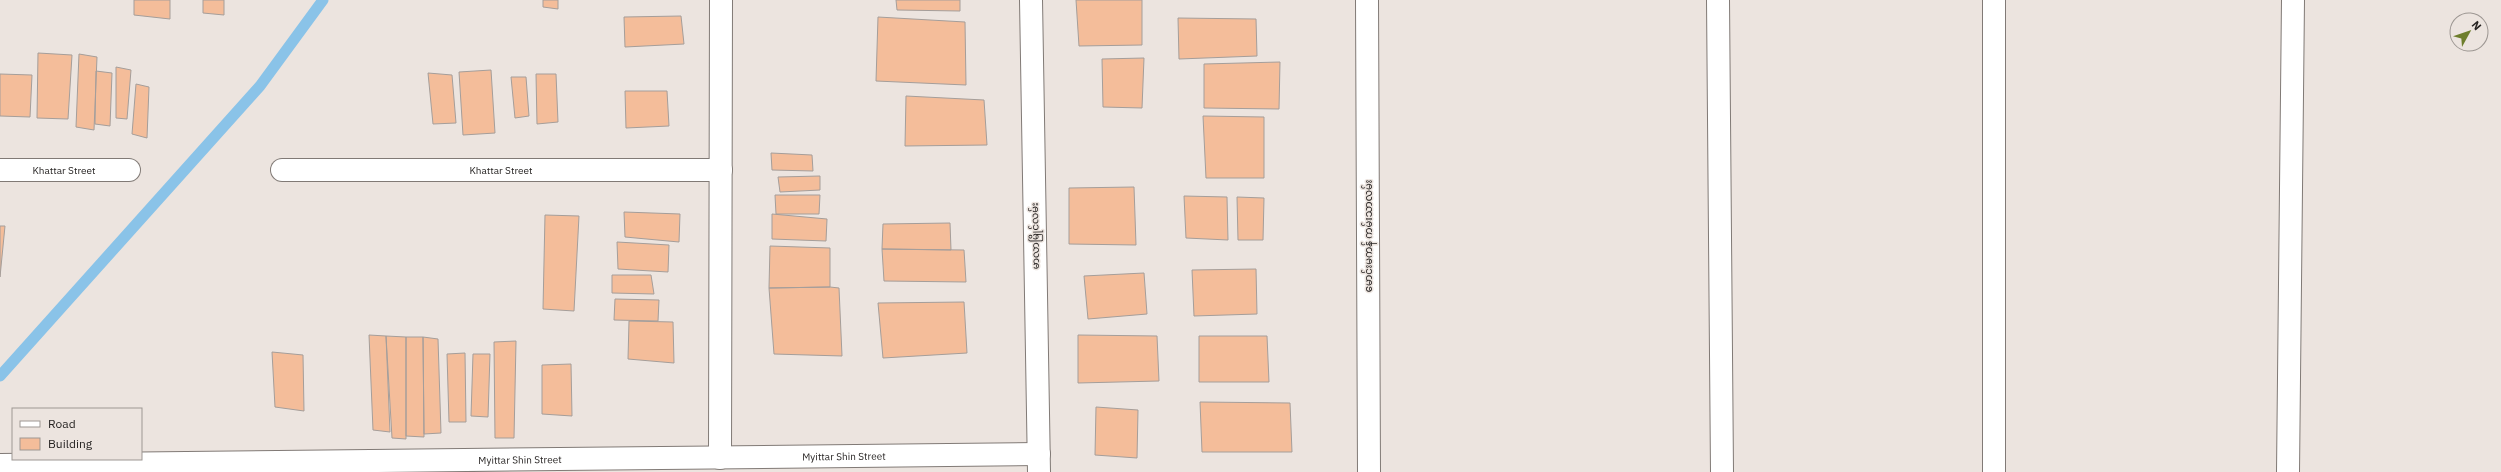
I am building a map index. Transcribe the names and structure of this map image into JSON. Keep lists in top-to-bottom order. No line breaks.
{"streets":{"street":["Khattar Street","မာလာမြိုင်လမ်း","မောင်းမကန် ကမ်းသာလမ်း","Myittar Shin Street"]},"crossings":[["မာလာမြိုင်လမ်း","Myittar Shin Street"]],"legend":["Road","Building"],"north":"top right"}
